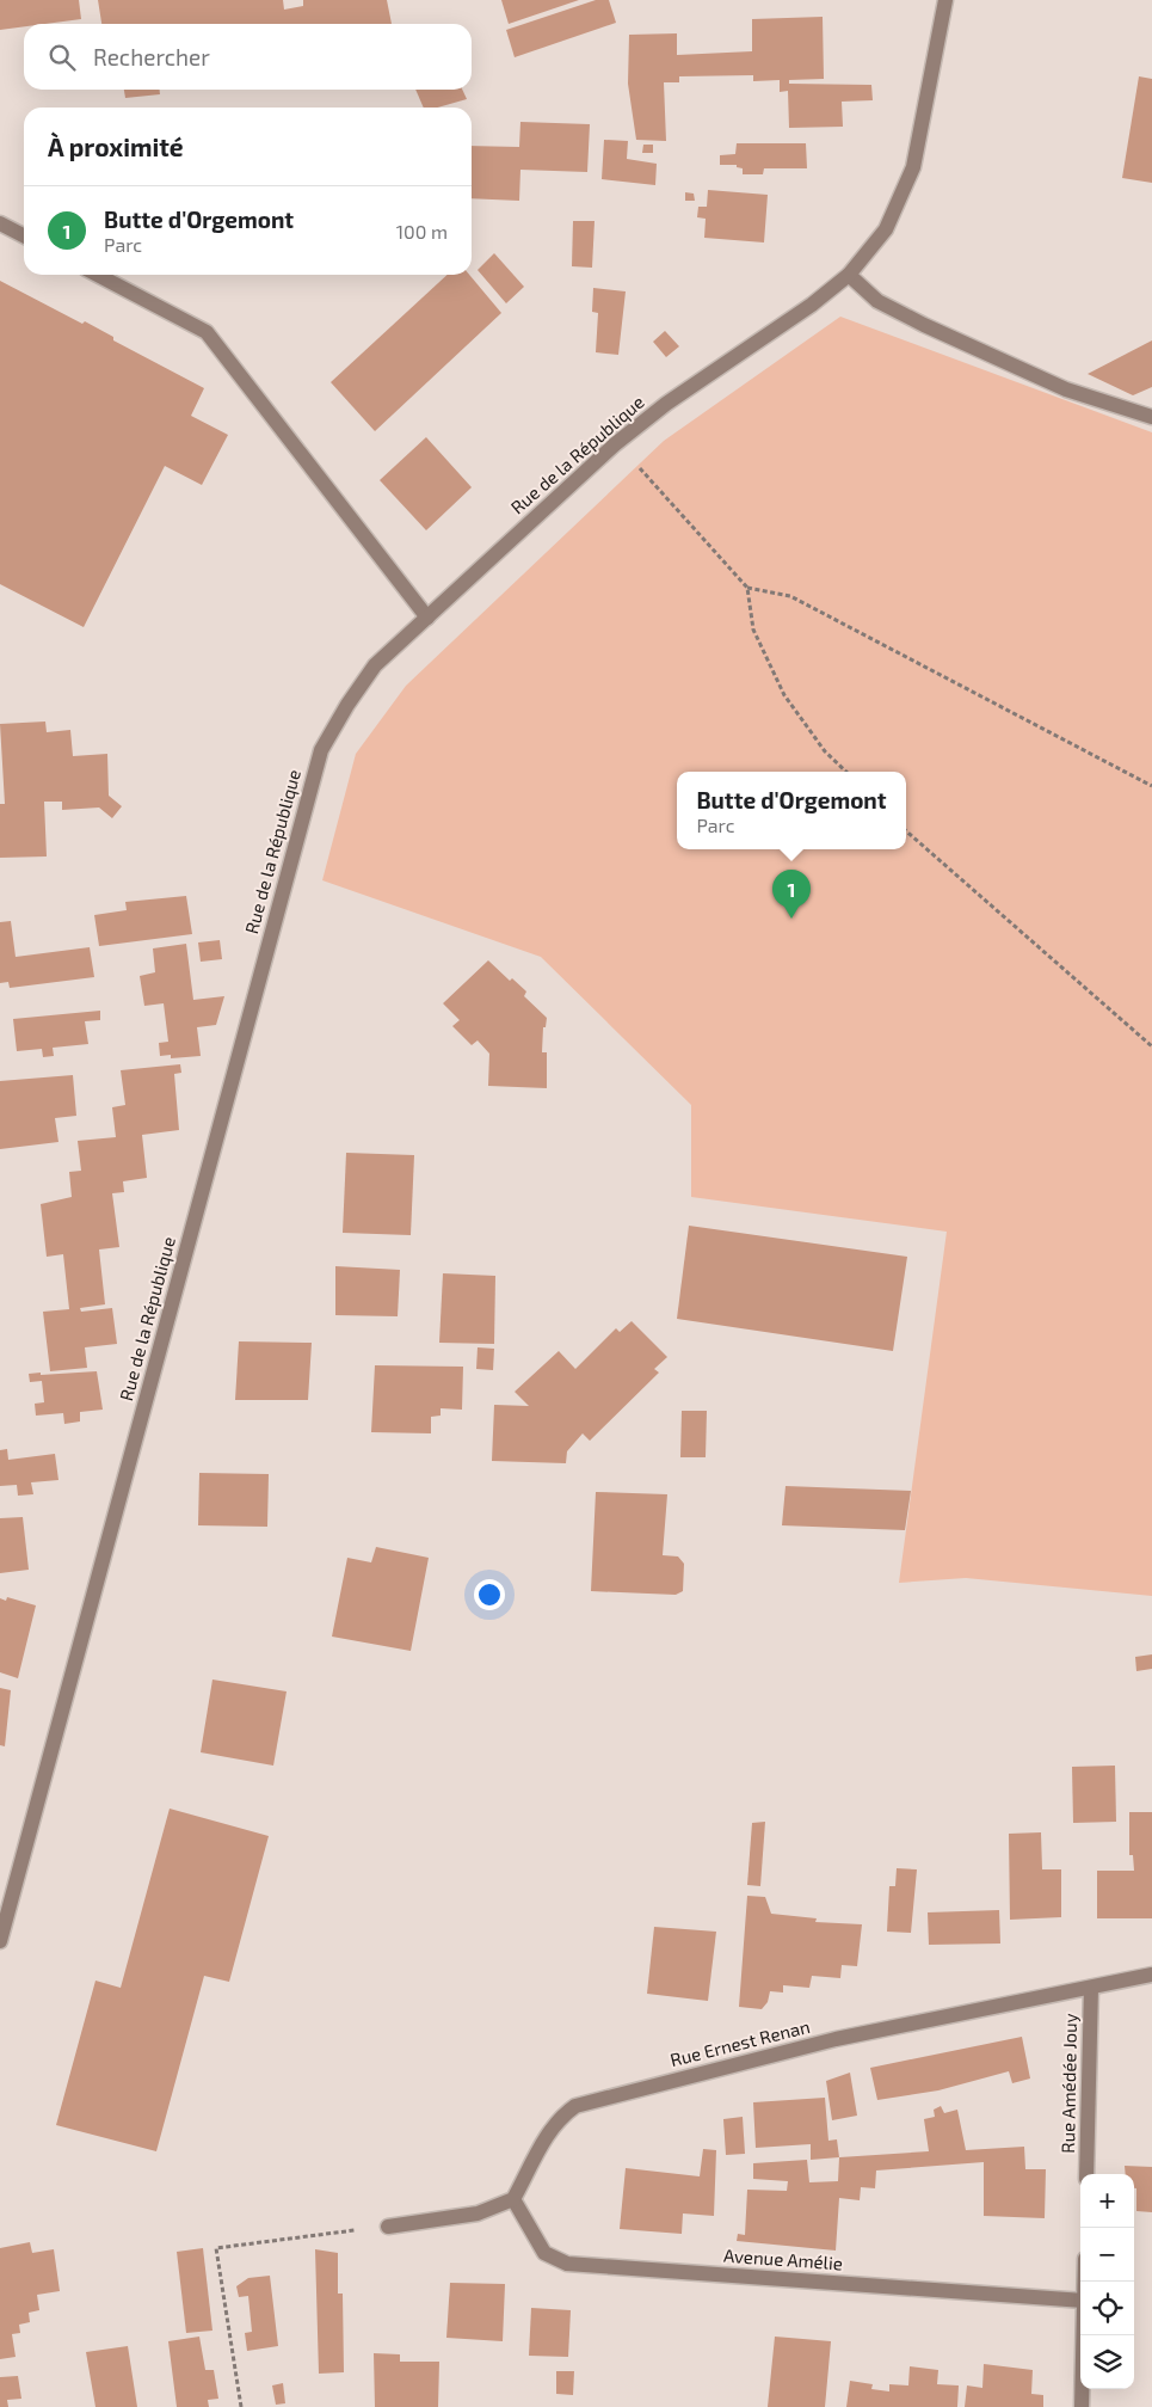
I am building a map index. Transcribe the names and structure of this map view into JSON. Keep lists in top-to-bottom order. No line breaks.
{"streets":{"street":["Rue de la République","Rue Ernest Renan","Rue Amédée Jouy","Avenue Amélie"]},"crossings":[["Rue Ernest Renan","Rue Amédée Jouy"],["Rue Ernest Renan","Avenue Amélie"]],"page":{"search":"Rechercher","heading":"À proximité","list":[{"mark":"1","name":"Butte d'Orgemont","note":"Parc","value":"100 m"}],"popup":["Butte d'Orgemont","Parc"],"pins":"1","map_buttons":["+","−"]}}
